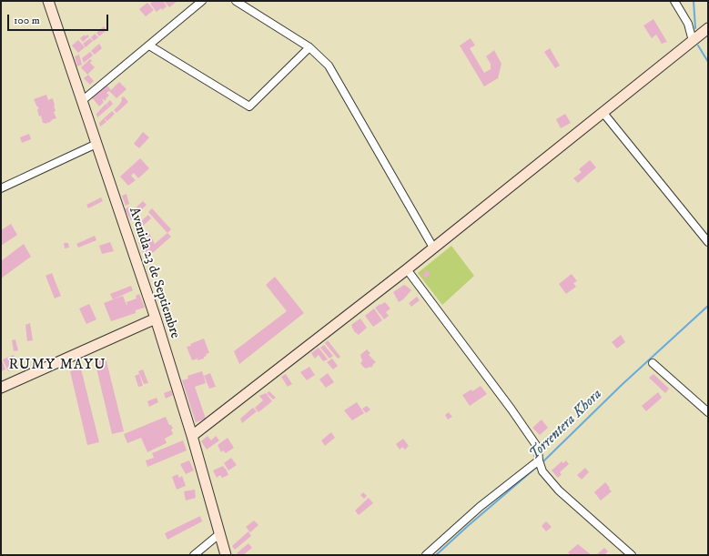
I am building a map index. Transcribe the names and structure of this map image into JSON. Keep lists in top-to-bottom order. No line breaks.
{"streets":{"street":["Avenida 23 de Septiembre"]},"districts":["RUMY MAYU"],"water":["Torrentera Khora"],"scale_bar":"100 m"}
